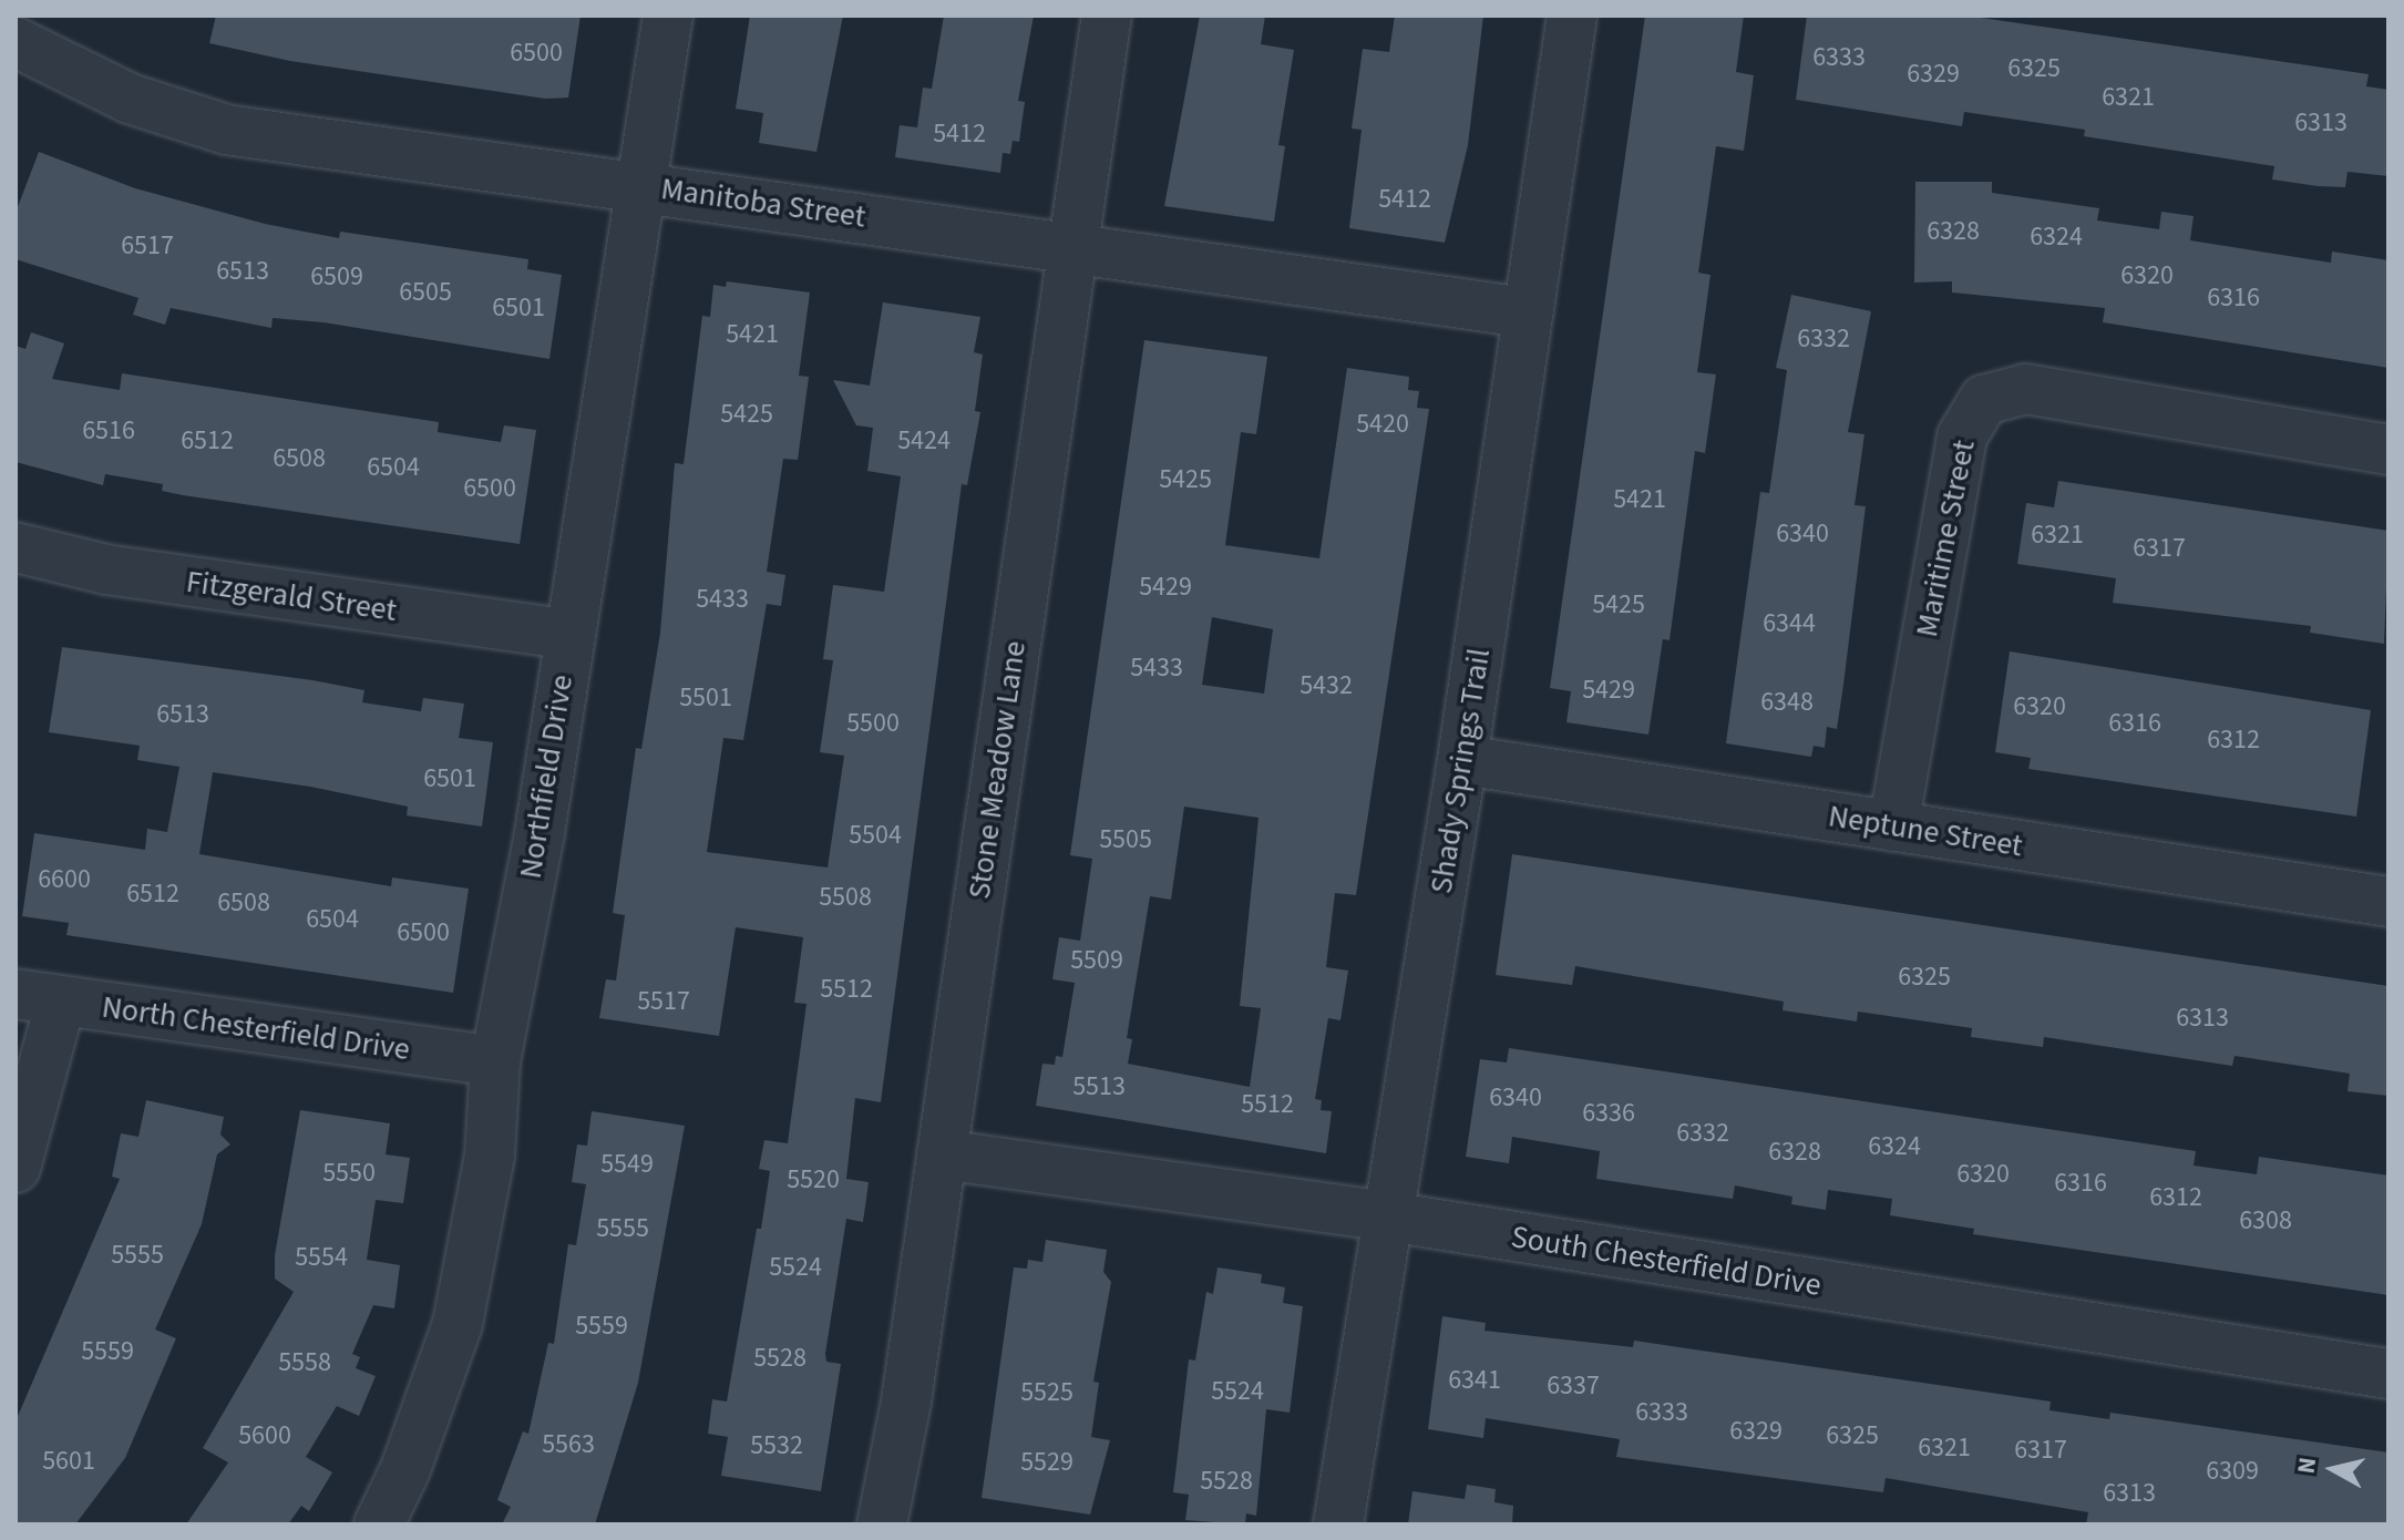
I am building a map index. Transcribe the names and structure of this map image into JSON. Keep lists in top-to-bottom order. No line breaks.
{"streets":{"street":["Manitoba Street","Maritime Street","Fitzgerald Street","Stone Meadow Lane","Shady Springs Trail","Northfield Drive","Neptune Street","North Chesterfield Drive","South Chesterfield Drive"]},"crossings":[["Manitoba Street","Stone Meadow Lane"],["Manitoba Street","Shady Springs Trail"],["Manitoba Street","Northfield Drive"],["Maritime Street","Neptune Street"],["Fitzgerald Street","Northfield Drive"],["Stone Meadow Lane","South Chesterfield Drive"],["Shady Springs Trail","Neptune Street"],["Shady Springs Trail","South Chesterfield Drive"],["Northfield Drive","North Chesterfield Drive"]],"house_numbers":["6500","6333","6325","6329","6321","6313","5412","5412","6328","6324","6517","6513","6320","6509","6505","6316","6501","5421","6332","5425","5420","6516","6512","5424","6508","6504","5425","6500","5421","6340","6321","6317","5429","5433","5425","6344","5433","5432","5429","5501","6348","6320","6513","5500","6316","6312","6501","5504","5505","6600","6512","5508","6508","6504","6500","5509","6325","5512","5517","6313","5513","6340","5512","6336","6332","6324","6328","5549","5550","6320","5520","6316","6312","6308","5555","5555","5554","5524","5559","5559","5528","5558","6341","6337","5524","5525","6333","6329","5600","6325","5563","5532","6321","6317","5601","5529","6309","5528","6313"],"north":"left"}
